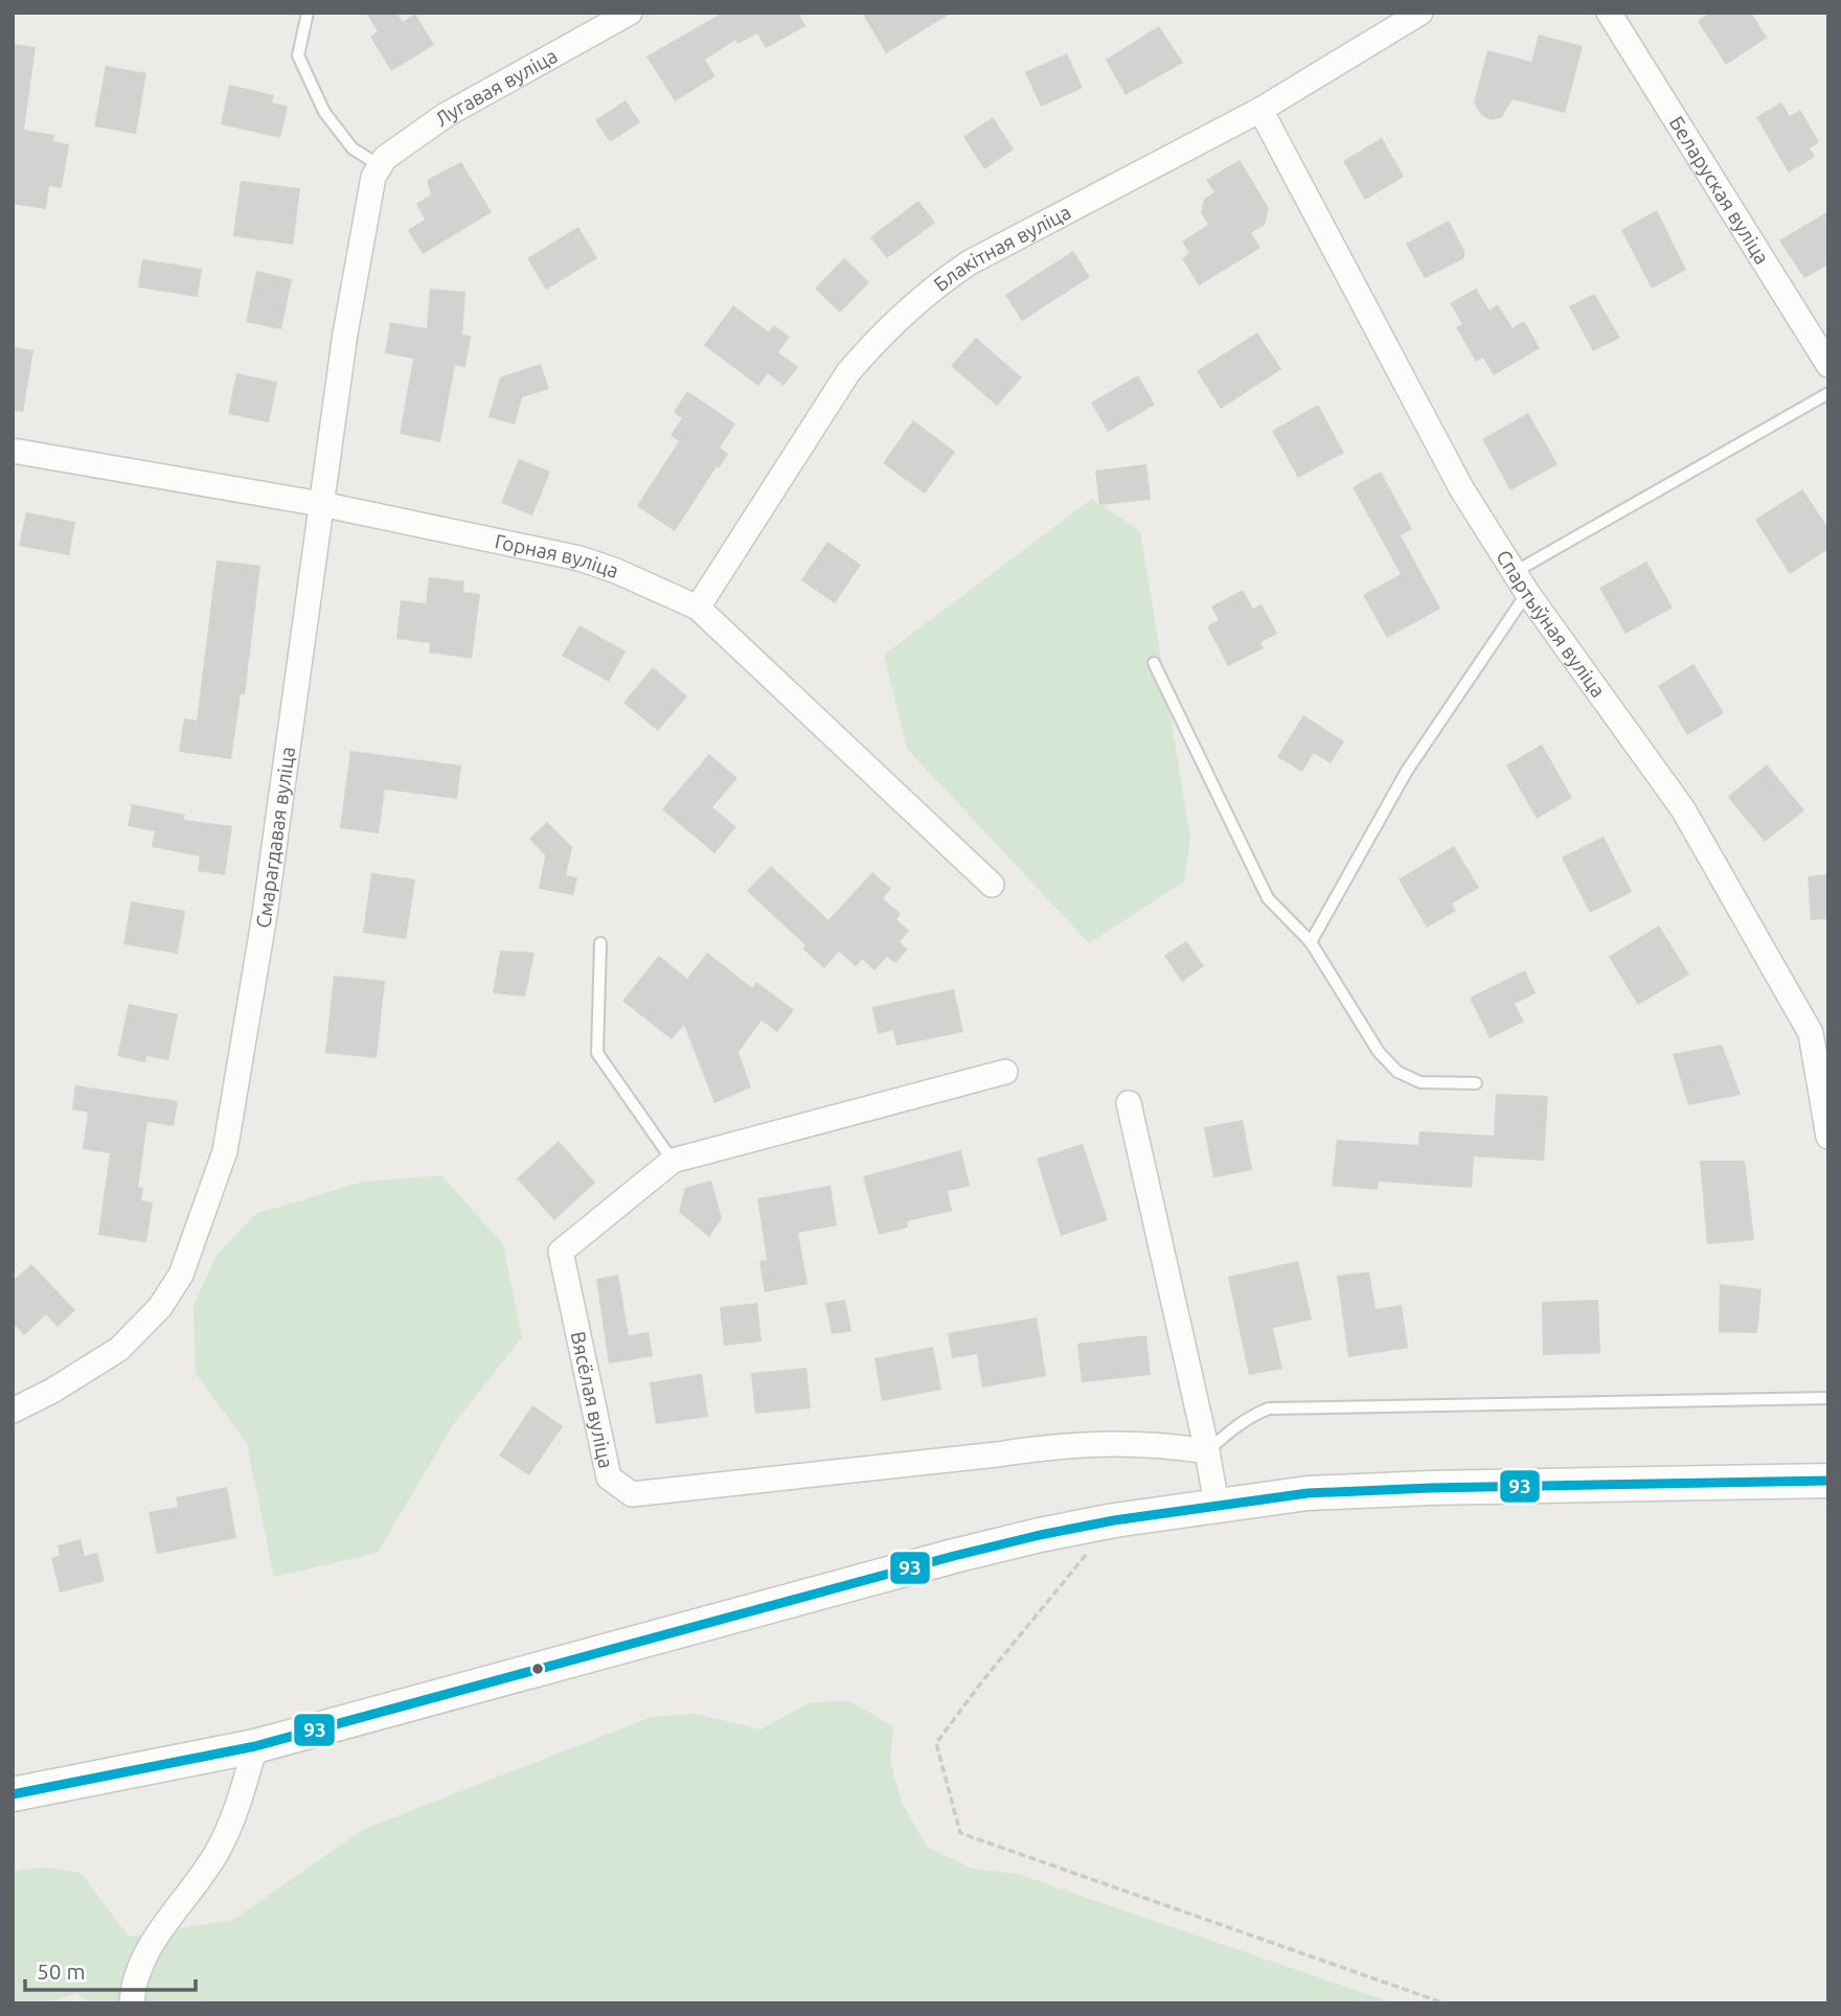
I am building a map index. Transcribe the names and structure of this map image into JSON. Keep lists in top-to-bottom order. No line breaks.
{"streets":{"street":["Лугавая вуліца","Беларуская вуліца","Блакітная вуліца","Горная вуліца","Спартыўная вуліца","Смарагдавая вуліца","Вясёлая вуліца"]},"crossings":[["Лугавая вуліца","Смарагдавая вуліца"],["Блакітная вуліца","Горная вуліца"],["Блакітная вуліца","Спартыўная вуліца"],["Горная вуліца","Смарагдавая вуліца"]],"lines":["transit line 93"],"scale_bar":"50 m"}
